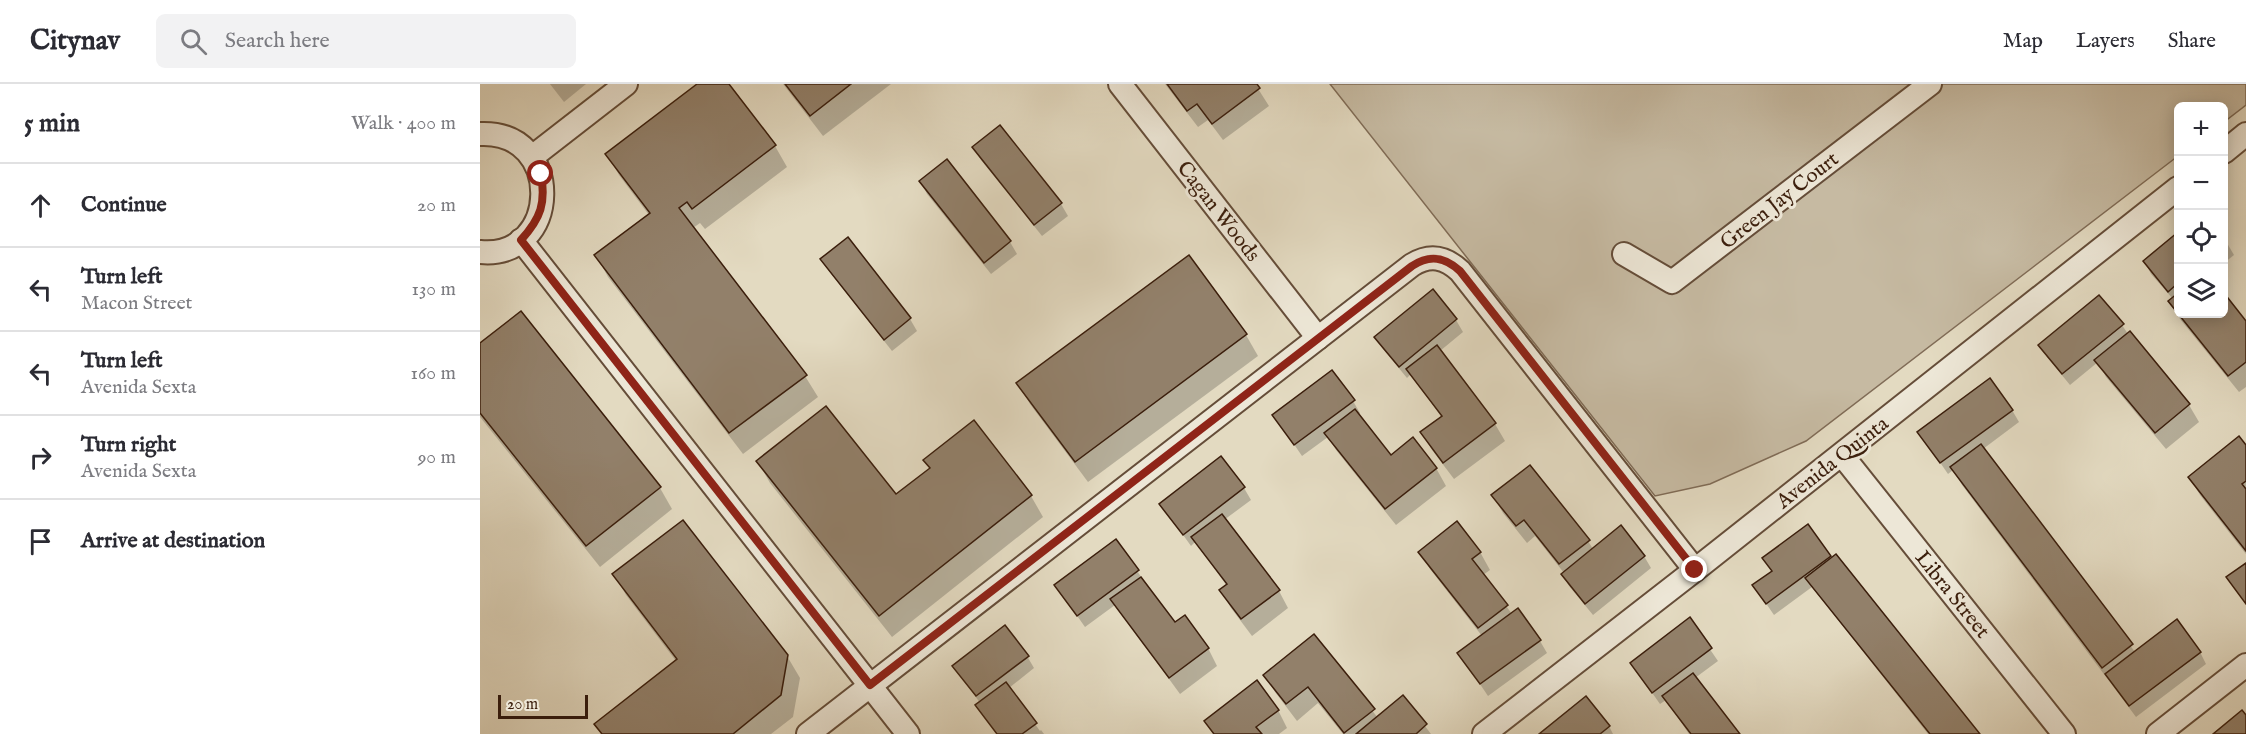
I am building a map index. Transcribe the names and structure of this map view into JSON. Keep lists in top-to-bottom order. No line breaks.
{"streets":{"street":["Green Jay Court","Cagan Woods","Avenida Quinta","Libra Street"]},"crossings":[["Avenida Quinta","Libra Street"]],"scale_bar":"20 m","page":{"header":"Citynav","search":"Search here","nav":["Map","Layers","Share"],"heading":["5 min","Walk · 400 m"],"map_buttons":["+","−"],"list":[["Continue","20 m"],["Turn left","Macon Street","130 m"],["Turn left","Avenida Sexta","160 m"],["Turn right","Avenida Sexta","90 m"],"Arrive at destination"],"scale":"20 m"}}
